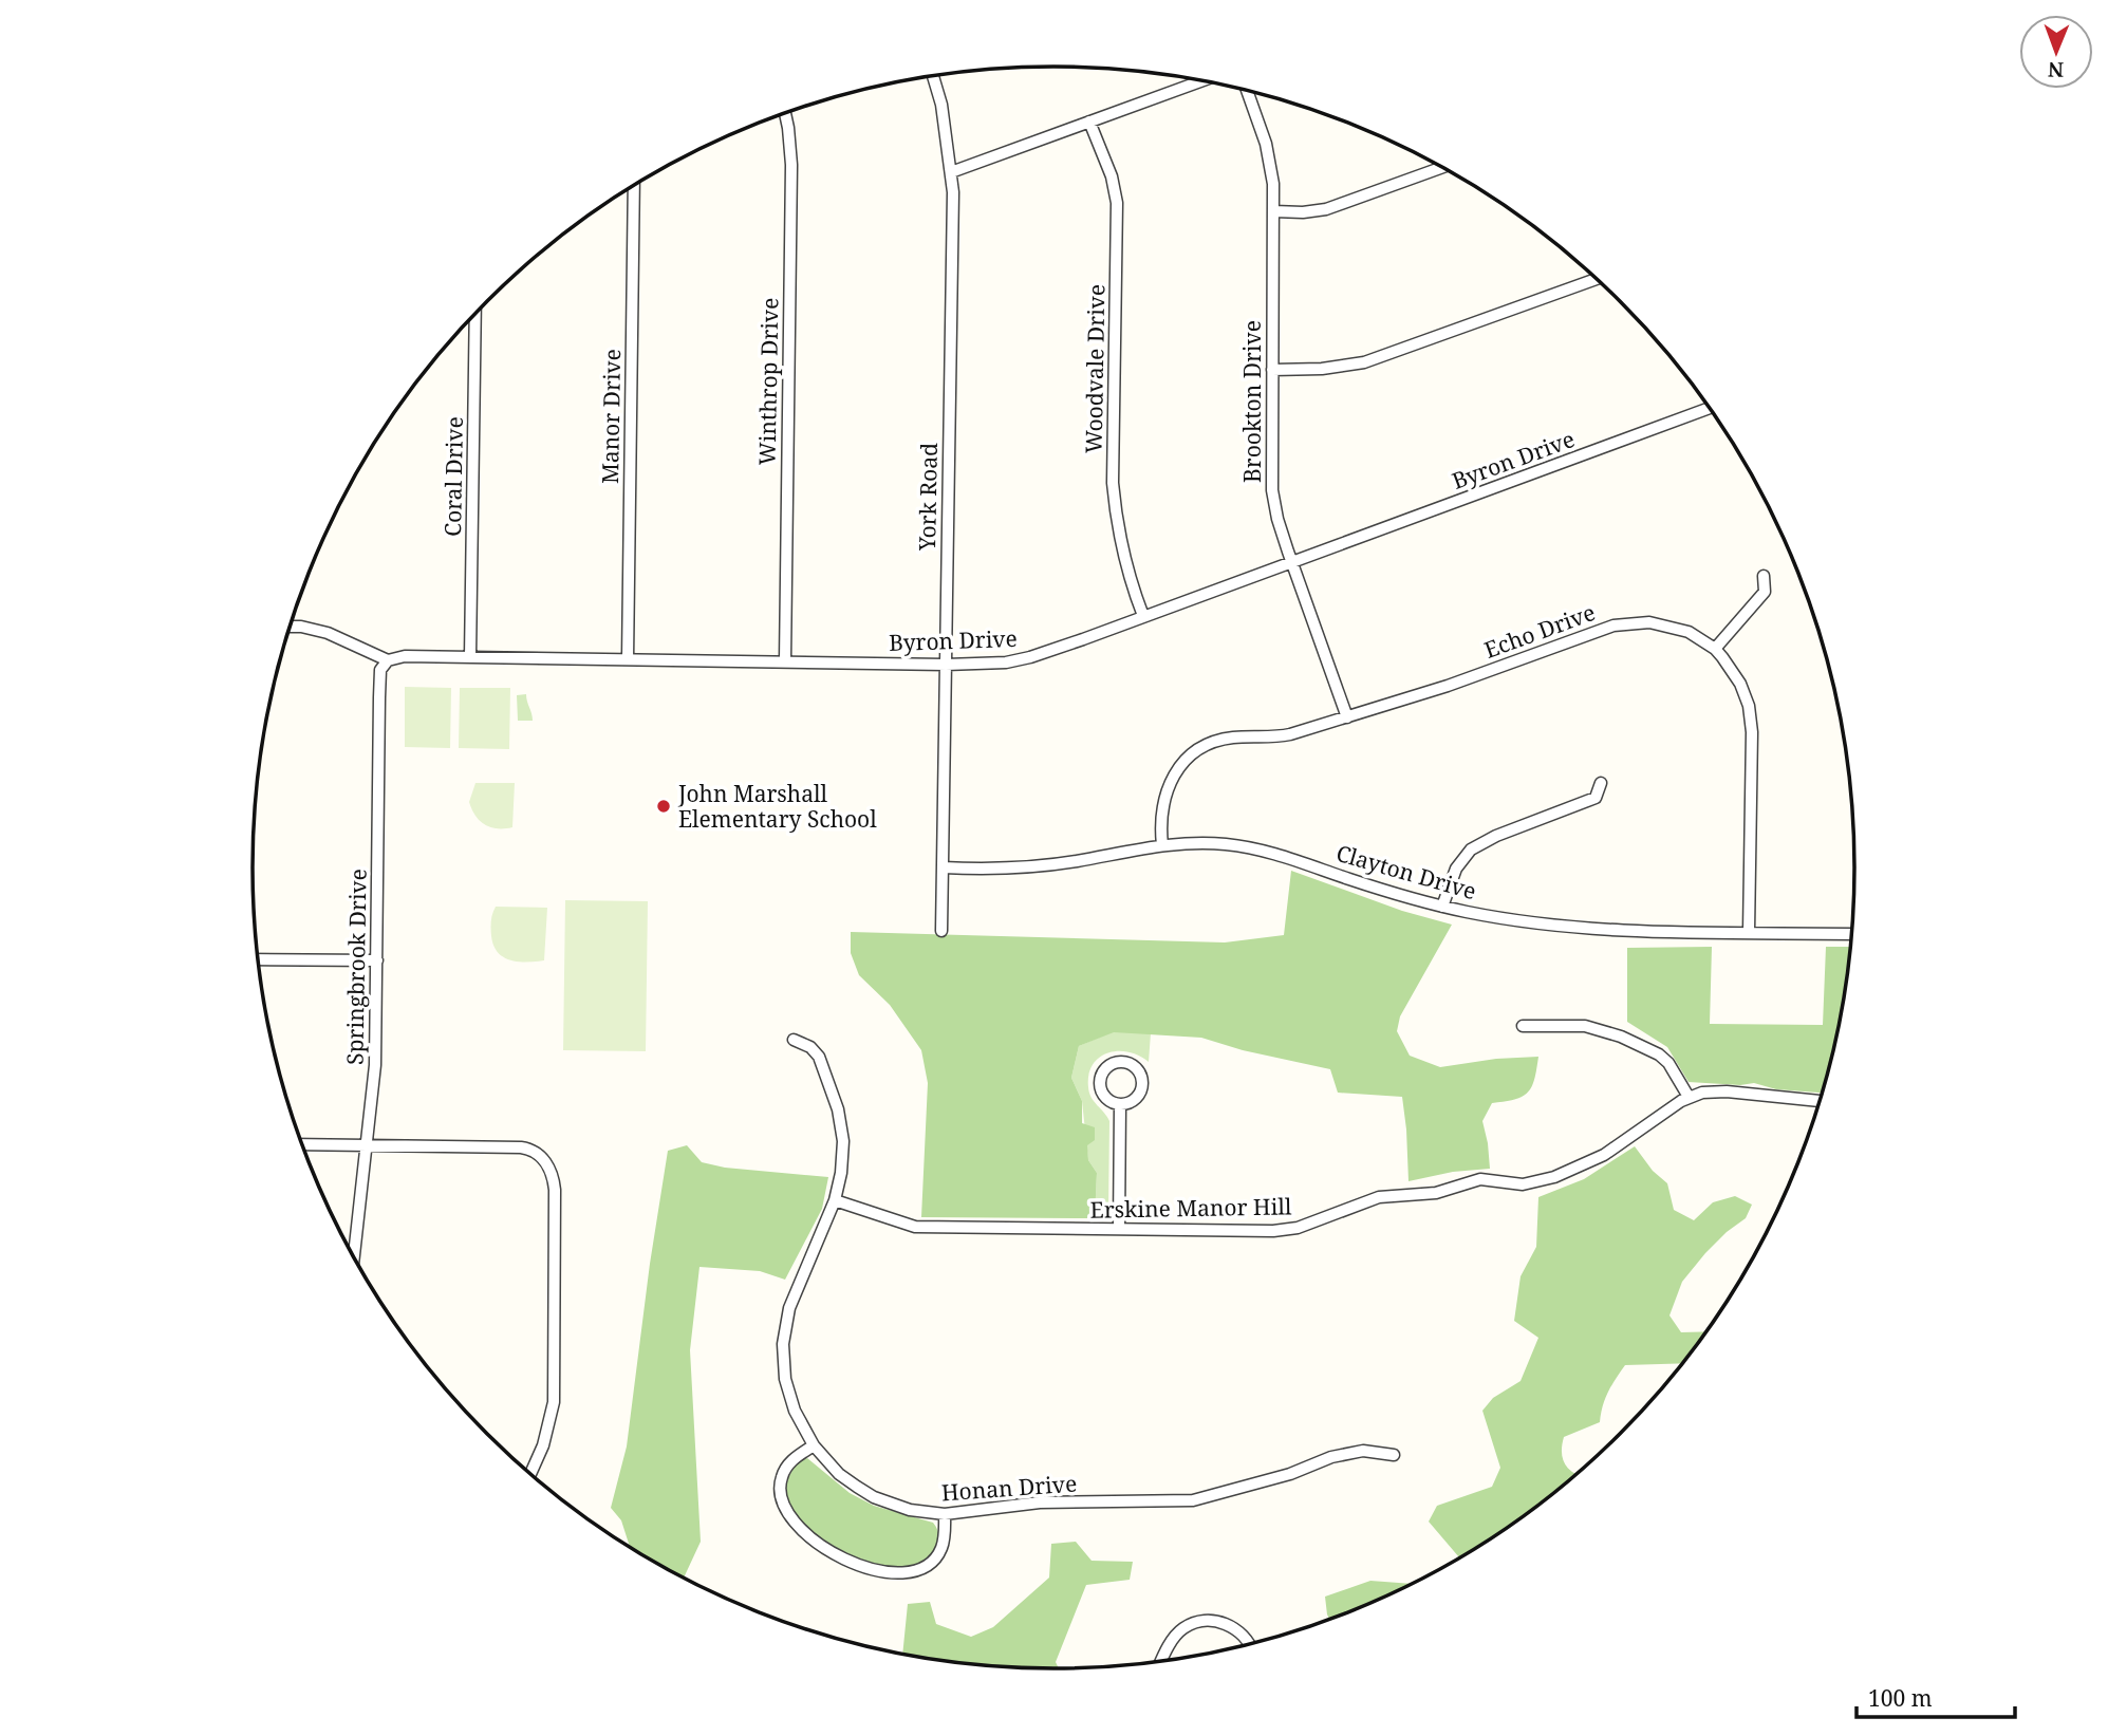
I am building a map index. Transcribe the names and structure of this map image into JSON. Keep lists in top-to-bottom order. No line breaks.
{"streets":{"street":["Woodvale Drive","Winthrop Drive","Brookton Drive","Manor Drive","Byron Drive","Coral Drive","York Road","Echo Drive","Clayton Drive","Springbrook Drive","Erskine Manor Hill","Honan Drive"]},"crossings":[["Woodvale Drive","Byron Drive"],["Winthrop Drive","Byron Drive"],["Brookton Drive","Byron Drive"],["Brookton Drive","Echo Drive"],["Manor Drive","Byron Drive"],["Byron Drive","Coral Drive"],["Byron Drive","York Road"],["Byron Drive","Springbrook Drive"],["York Road","Clayton Drive"],["Echo Drive","Clayton Drive"],["Erskine Manor Hill","Honan Drive"]],"places":["John Marshall Elementary School"],"scale_bar":"100 m","north":"bottom"}
